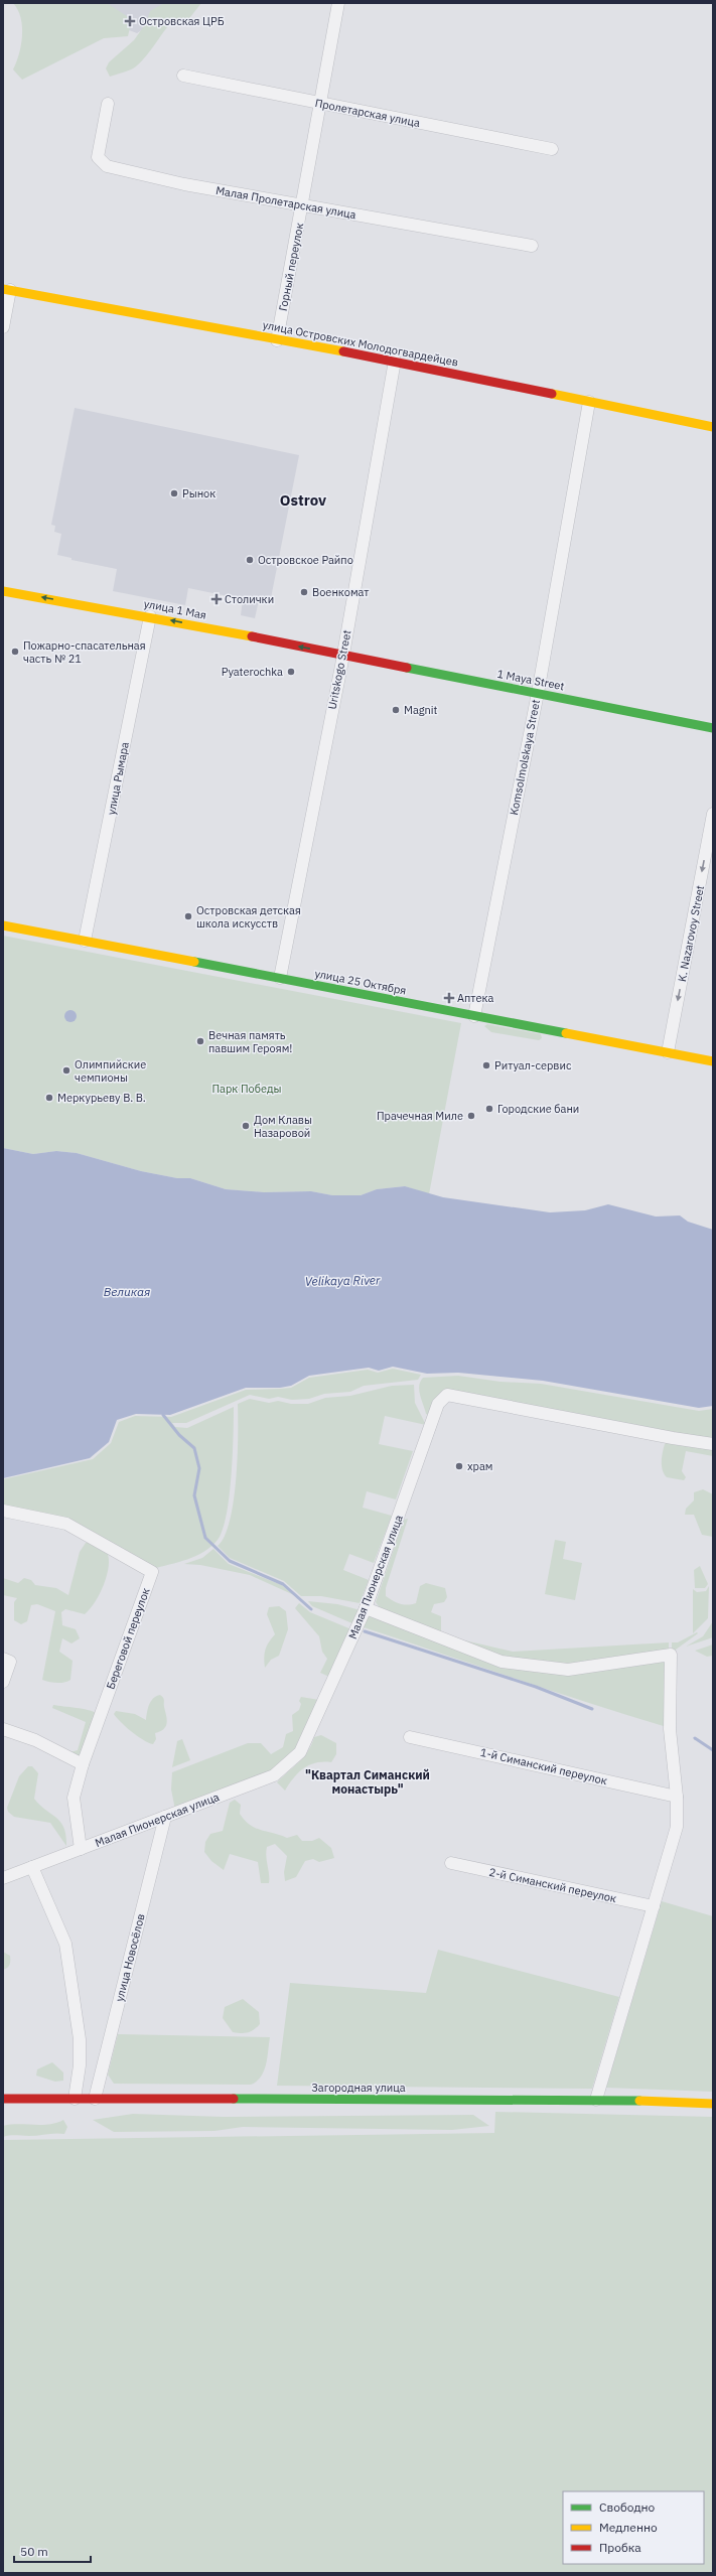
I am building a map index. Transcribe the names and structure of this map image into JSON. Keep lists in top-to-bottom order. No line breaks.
{"streets":{"main road":["улица Островских Молодогвардейцев","улица 1 Мая","1 Maya Street","улица 25 Октября","Загородная улица"],"street":["Пролетарская улица","Малая Пролетарская улица","Горный переулок","Uritskogo Street","Komsolmolskaya Street","улица Рымара","K. Nazarovoy Street","Малая Пионерская улица","Береговой переулок","1-й Симанский переулок","2-й Симанский переулок","улица Новосёлов"]},"crossings":[["Пролетарская улица","Горный переулок"],["Малая Пролетарская улица","Горный переулок"],["Горный переулок","улица Островских Молодогвардейцев"],["улица Островских Молодогвардейцев","Uritskogo Street"],["улица Островских Молодогвардейцев","Komsolmolskaya Street"],["улица 1 Мая","Uritskogo Street"],["улица 1 Мая","1 Maya Street"],["улица 1 Мая","улица Рымара"],["Uritskogo Street","1 Maya Street"],["Uritskogo Street","улица 25 Октября"],["1 Maya Street","Komsolmolskaya Street"],["Komsolmolskaya Street","улица 25 Октября"],["улица Рымара","улица 25 Октября"],["K. Nazarovoy Street","улица 25 Октября"],["Малая Пионерская улица","Береговой переулок"],["Малая Пионерская улица","улица Новосёлов"],["улица Новосёлов","Загородная улица"]],"one_way":["улица 1 Мая","K. Nazarovoy Street"],"districts":["Ostrov","\"Квартал Симанский монастырь\""],"water":["Velikaya River","Великая"],"parks":["Парк Победы"],"places":{"health":["Островская ЦРБ","Столички","Аптека"],"other":["Рынок","Островское Райпо","Военкомат","Пожарно-спасательная часть № 21","Pyaterochka","Magnit","Островская детская школа искусств","Вечная память павшим Героям!","Ритуал-сервис","Олимпийские чемпионы","Меркурьеву В. В.","Городские бани","Прачечная Миле","Дом Клавы Назаровой","храм"]},"legend":["Свободно","Медленно","Пробка"],"scale_bar":"50 m"}
